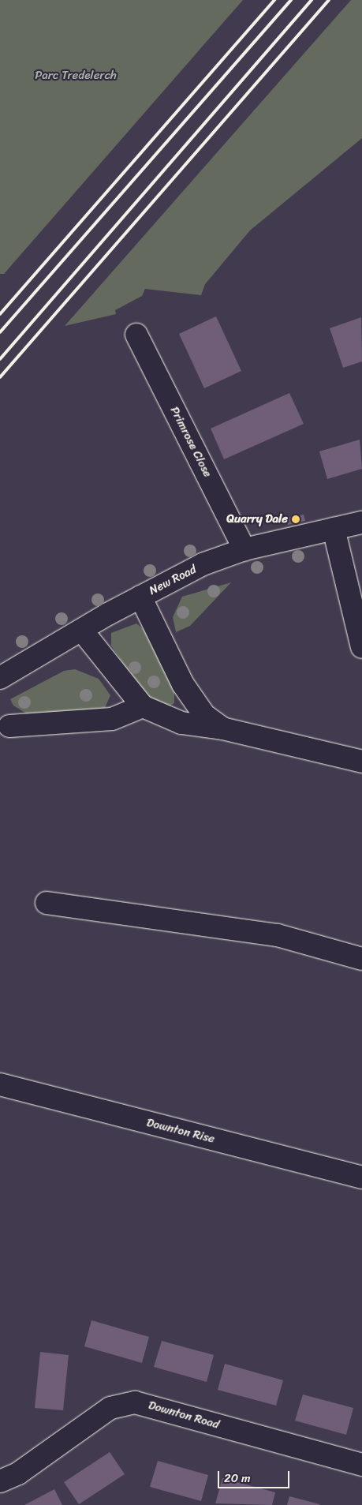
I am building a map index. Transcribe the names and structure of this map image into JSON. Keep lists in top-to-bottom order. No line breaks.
{"streets":{"street":["Primrose Close","New Road","Downton Rise","Downton Road"]},"crossings":[["Primrose Close","New Road"]],"parks":["Parc Tredelerch"],"places":["Quarry Dale"],"scale_bar":"20 m"}
